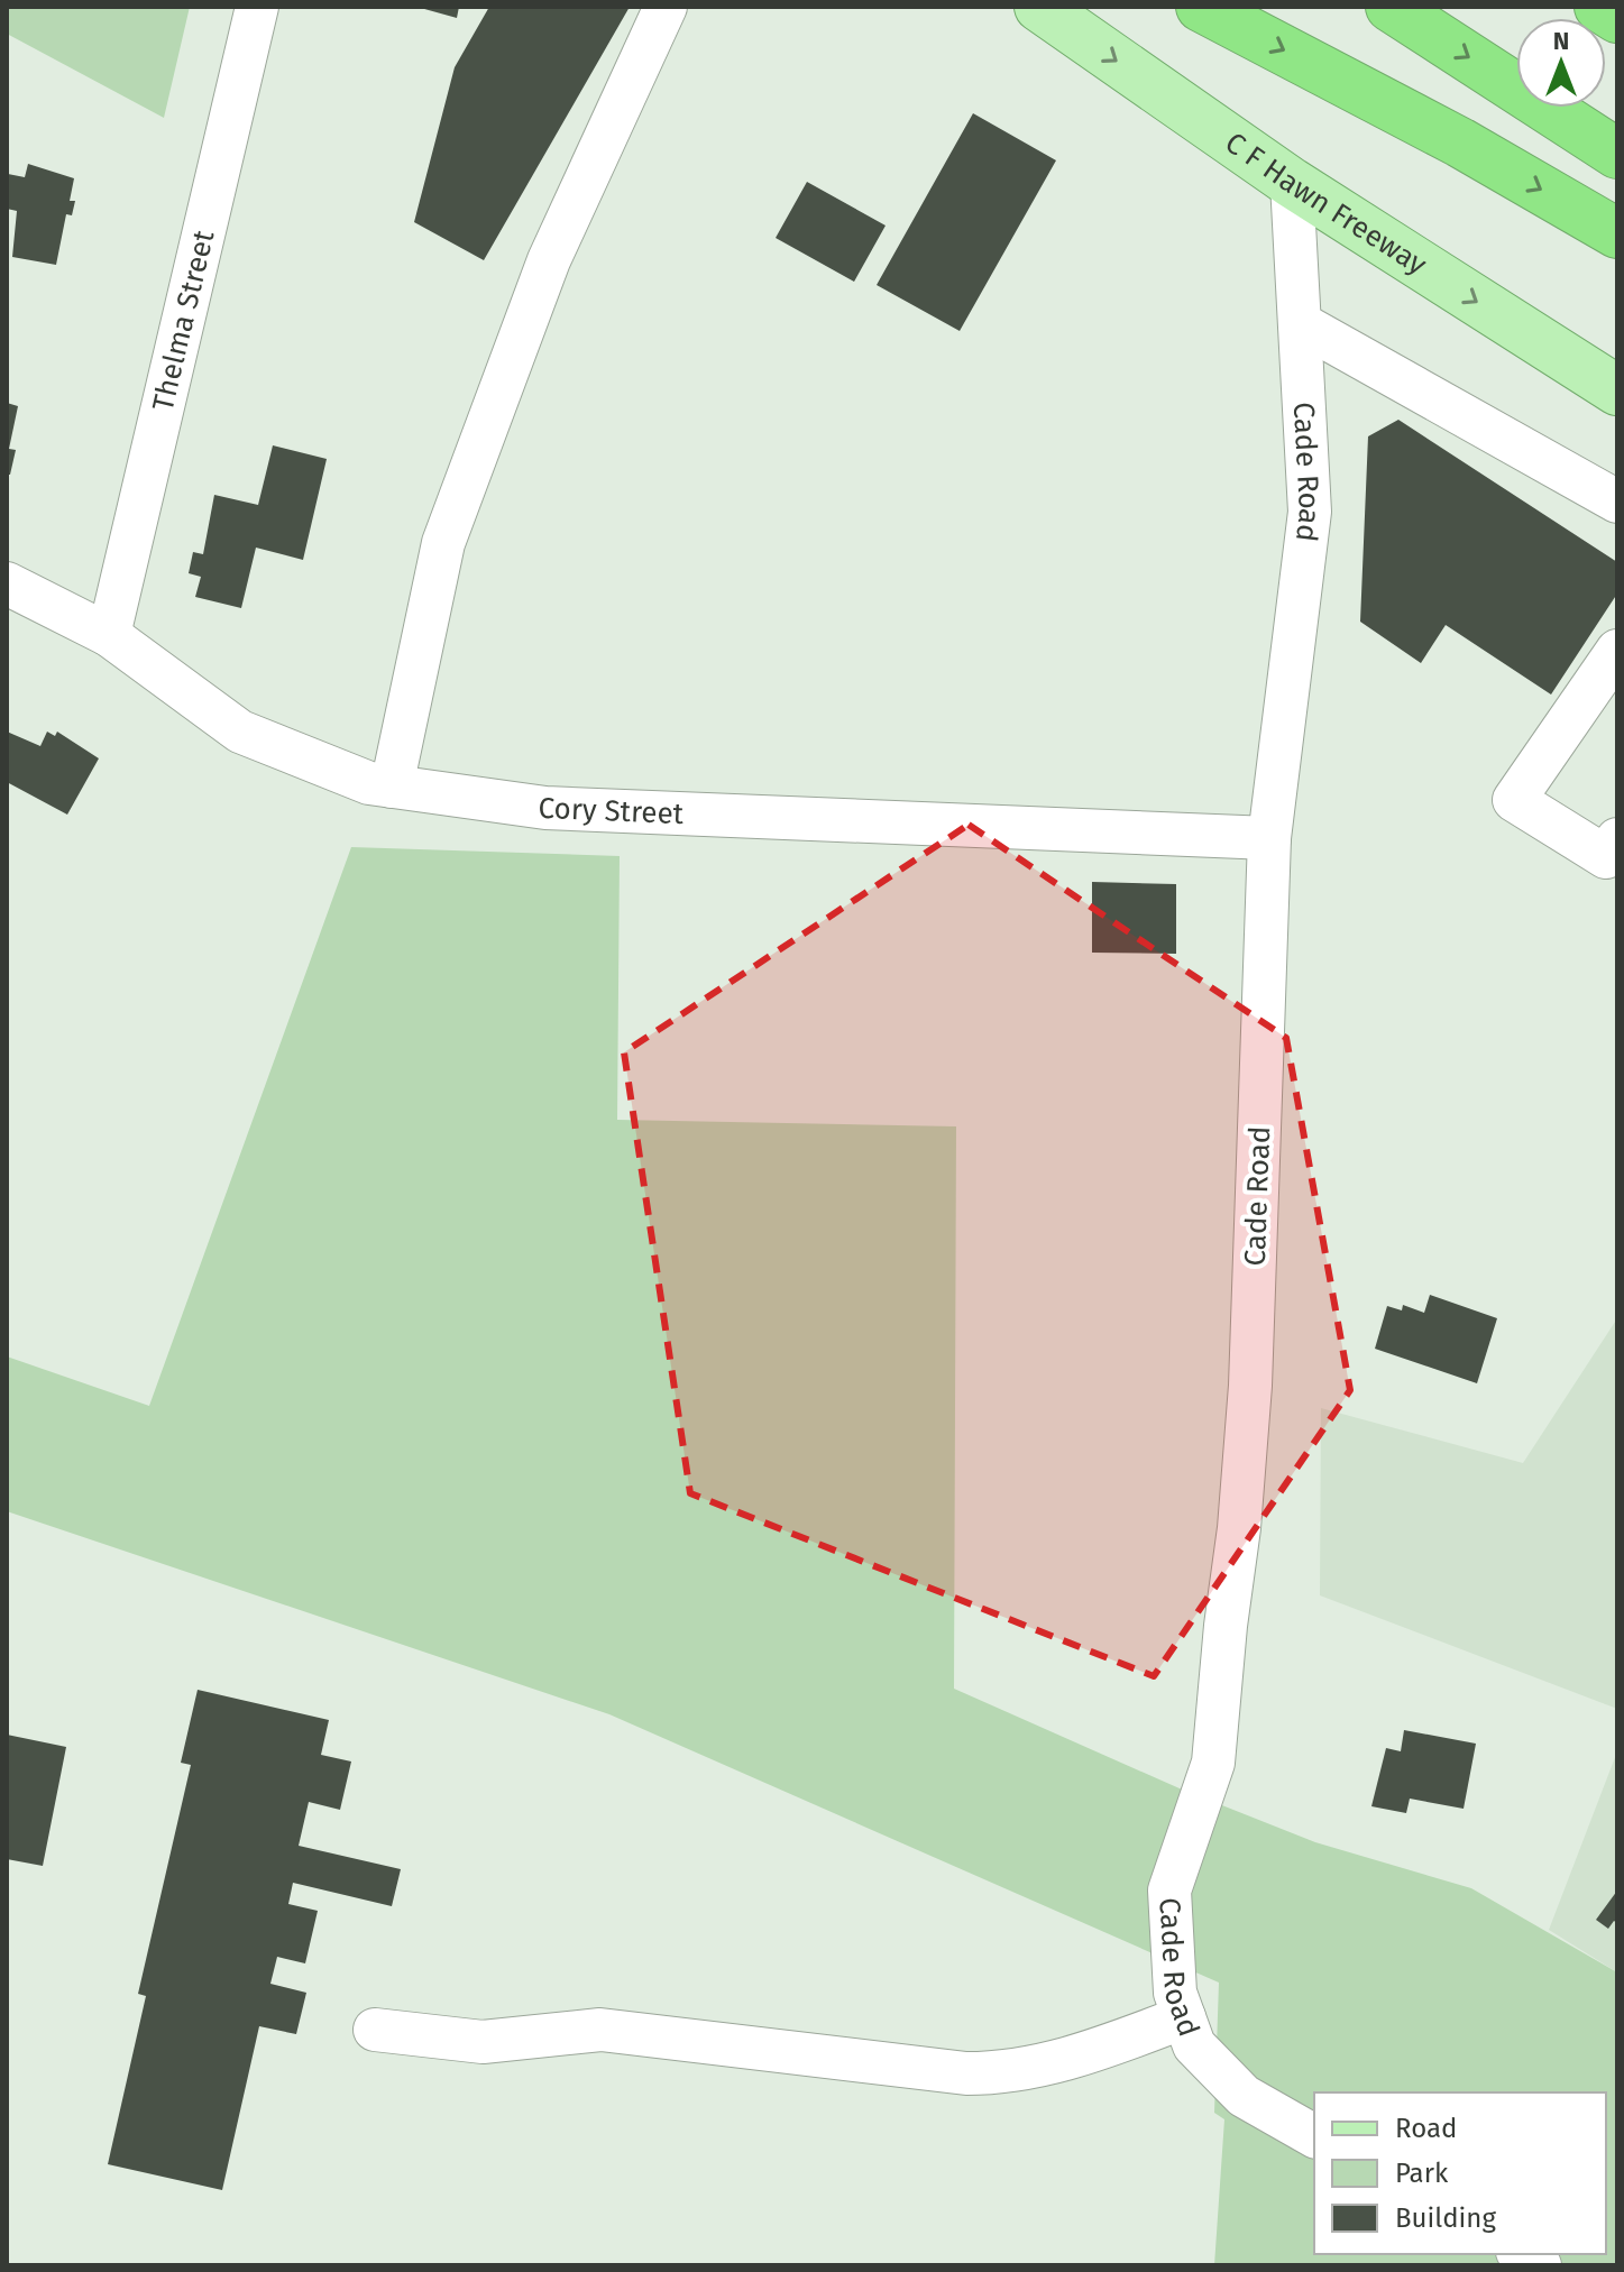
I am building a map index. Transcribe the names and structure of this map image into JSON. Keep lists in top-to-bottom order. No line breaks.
{"streets":{"main road":["C F Hawn Freeway"],"street":["Thelma Street","Cade Road","Cory Street"]},"crossings":[["C F Hawn Freeway","Cade Road"],["Thelma Street","Cory Street"],["Cade Road","Cory Street"]],"one_way":["C F Hawn Freeway"],"legend":["Road","Park","Building"],"north":"top"}
